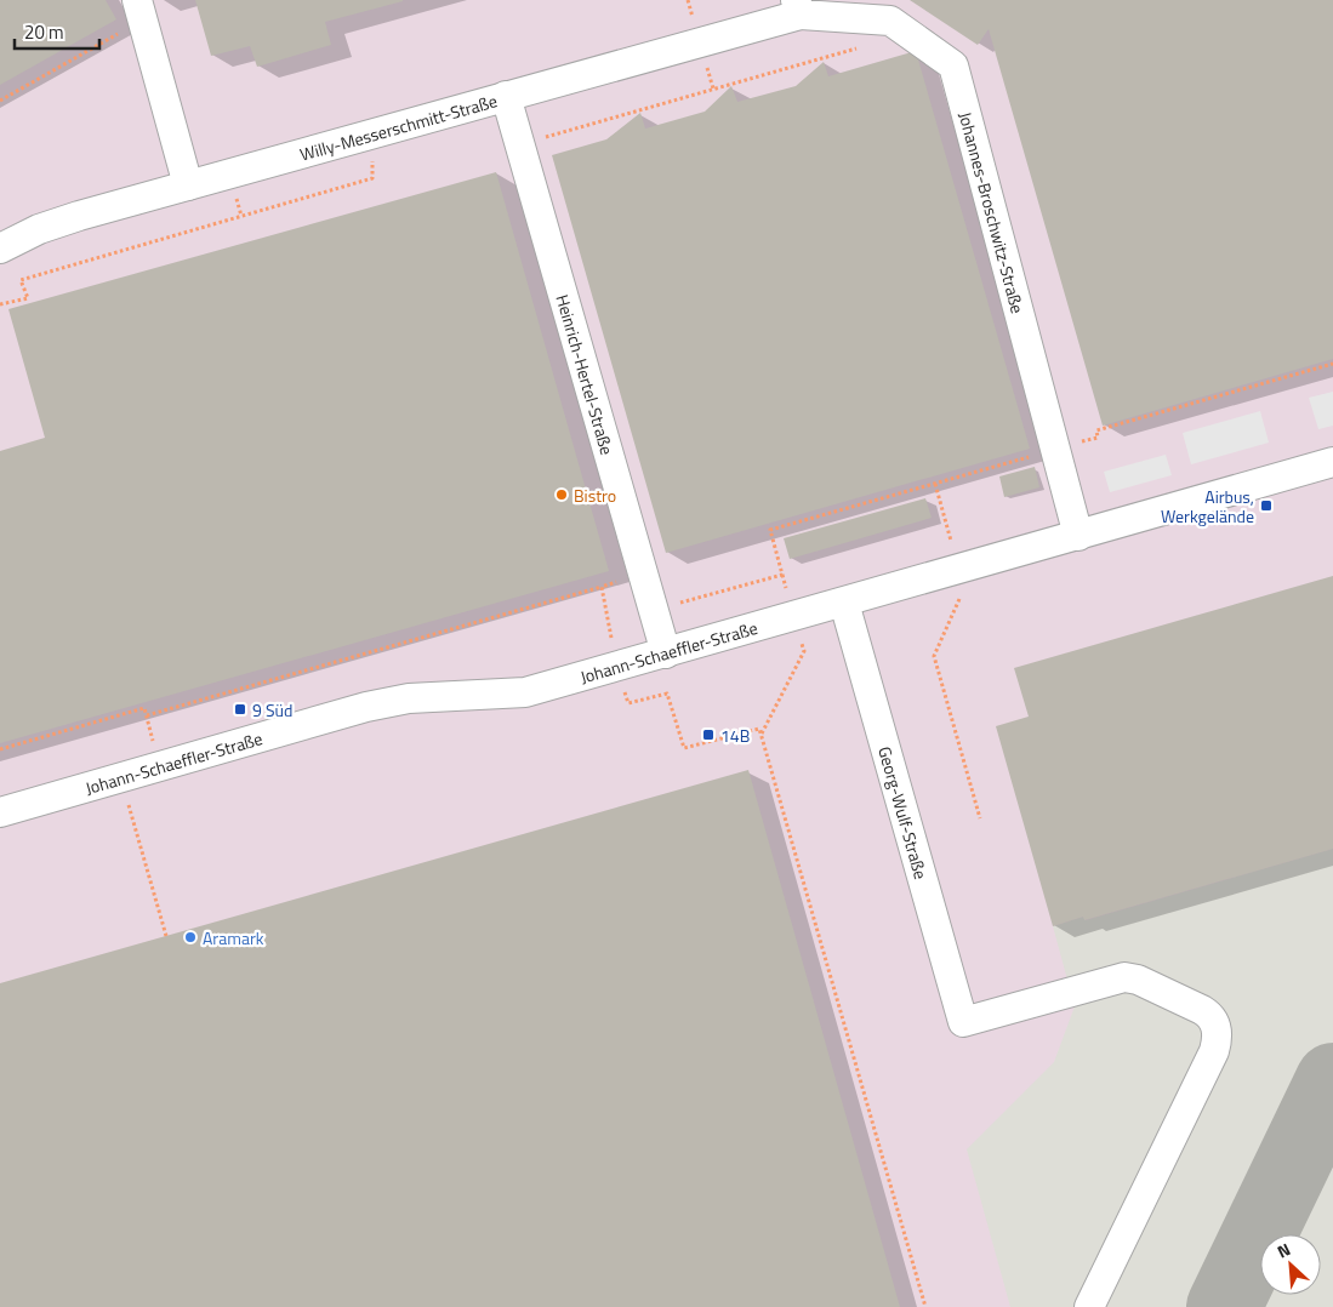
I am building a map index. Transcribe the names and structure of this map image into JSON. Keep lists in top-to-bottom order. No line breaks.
{"streets":{"street":["Willy-Messerschmitt-Straße","Johannes-Broschwitz-Straße","Heinrich-Hertel-Straße","Johann-Schaeffler-Straße","Georg-Wulf-Straße"]},"crossings":[["Willy-Messerschmitt-Straße","Johannes-Broschwitz-Straße"],["Willy-Messerschmitt-Straße","Heinrich-Hertel-Straße"],["Johannes-Broschwitz-Straße","Johann-Schaeffler-Straße"],["Heinrich-Hertel-Straße","Johann-Schaeffler-Straße"],["Johann-Schaeffler-Straße","Georg-Wulf-Straße"]],"places":{"other":["Bistro","Aramark"],"transit":["Airbus, Werkgelände","9 Süd","14B"]},"scale_bar":"20 m","north":"top left"}
